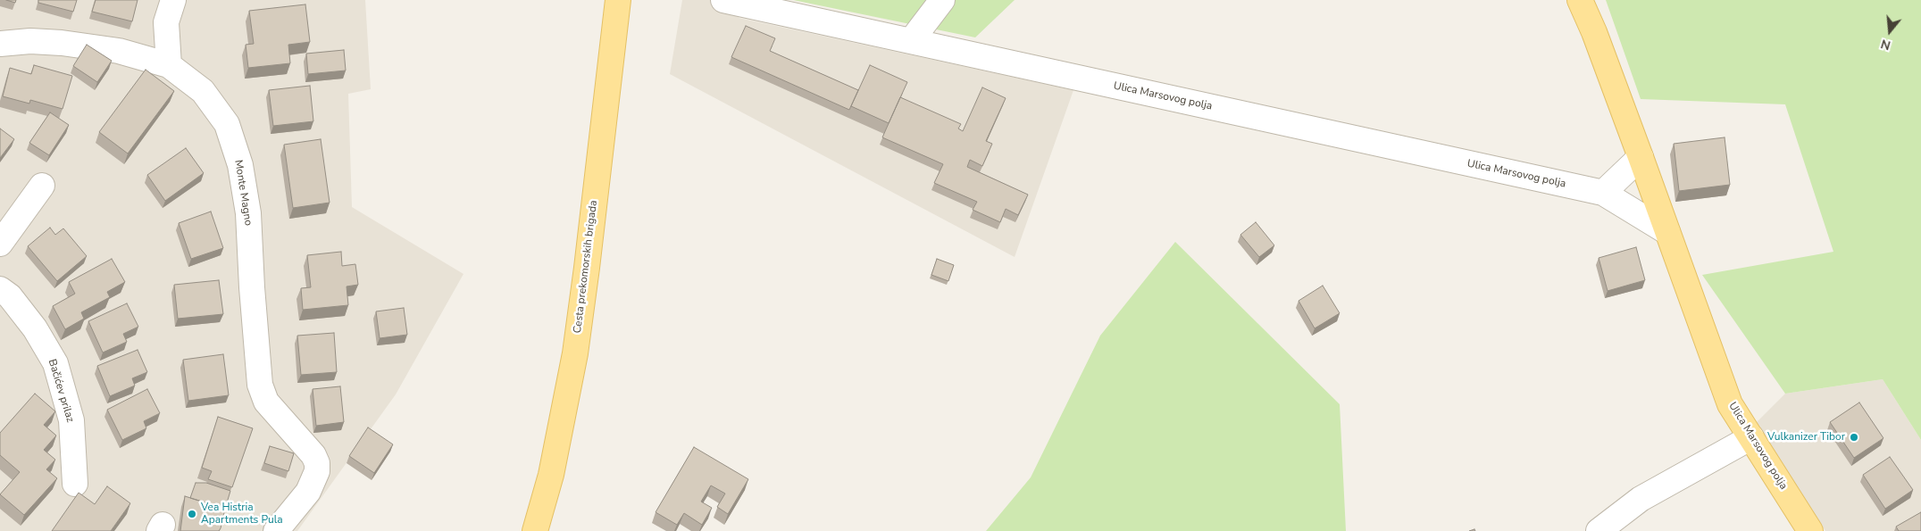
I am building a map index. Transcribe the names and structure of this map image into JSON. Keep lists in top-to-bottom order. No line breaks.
{"streets":{"main road":["Ulica Marsovog polja","Cesta prekomorskih brigada"],"street":["Monte Magno","Bačićev prilaz"]},"places":["Vulkanizer Tibor","Vea Histria Apartments Pula"],"north":"bottom"}
